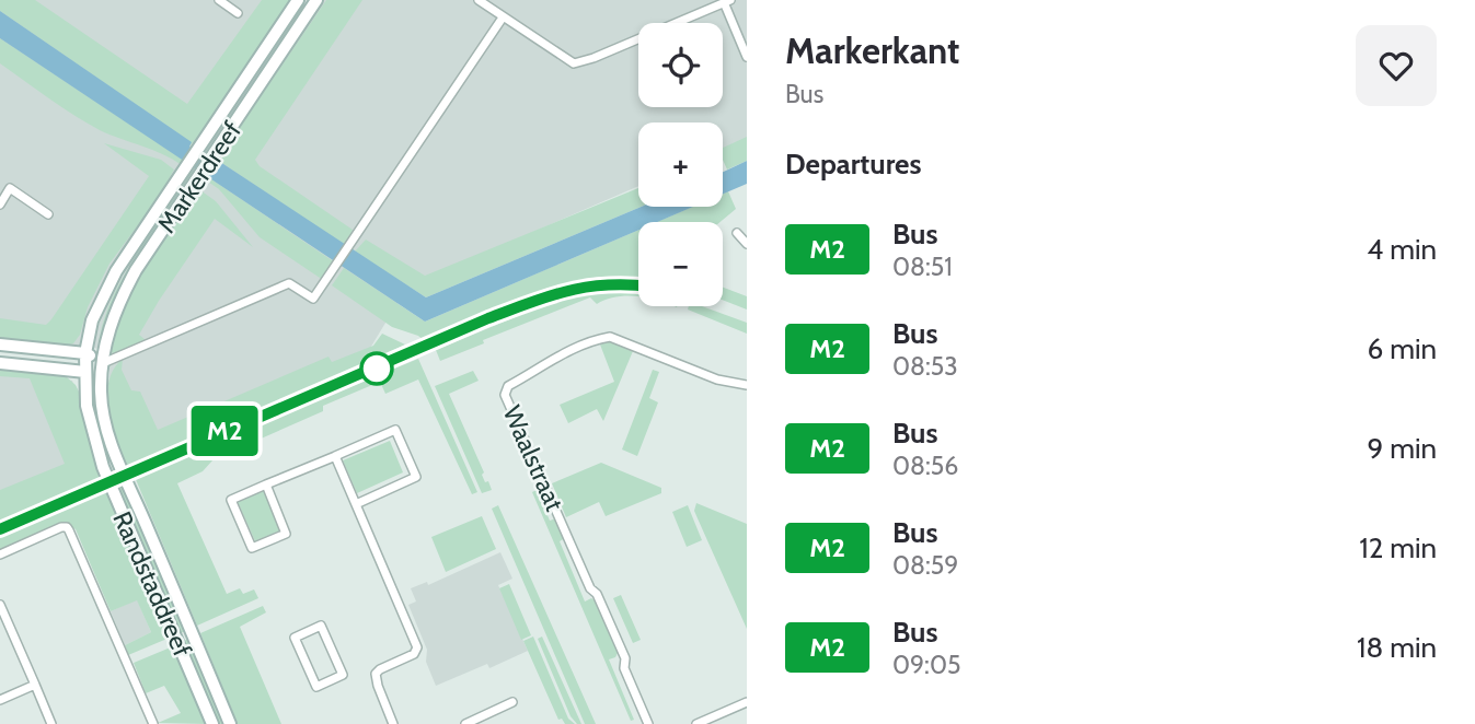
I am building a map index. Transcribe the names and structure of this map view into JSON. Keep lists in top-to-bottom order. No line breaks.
{"streets":{"main road":["Markerdreef","Randstaddreef"],"street":["Waalstraat"]},"crossings":[["Markerdreef","Randstaddreef"]],"lines":["bus line M2"],"page":{"on_map":"M2","heading":[["Markerkant","Bus"],"Departures"],"map_buttons":["+","−"],"list":[{"mark":"M2","name":"Bus","note":"08:51","value":"4 min"},{"mark":"M2","name":"Bus","note":"08:53","value":"6 min"},{"mark":"M2","name":"Bus","note":"08:56","value":"9 min"},{"mark":"M2","name":"Bus","note":"08:59","value":"12 min"},{"mark":"M2","name":"Bus","note":"09:05","value":"18 min"}]}}
